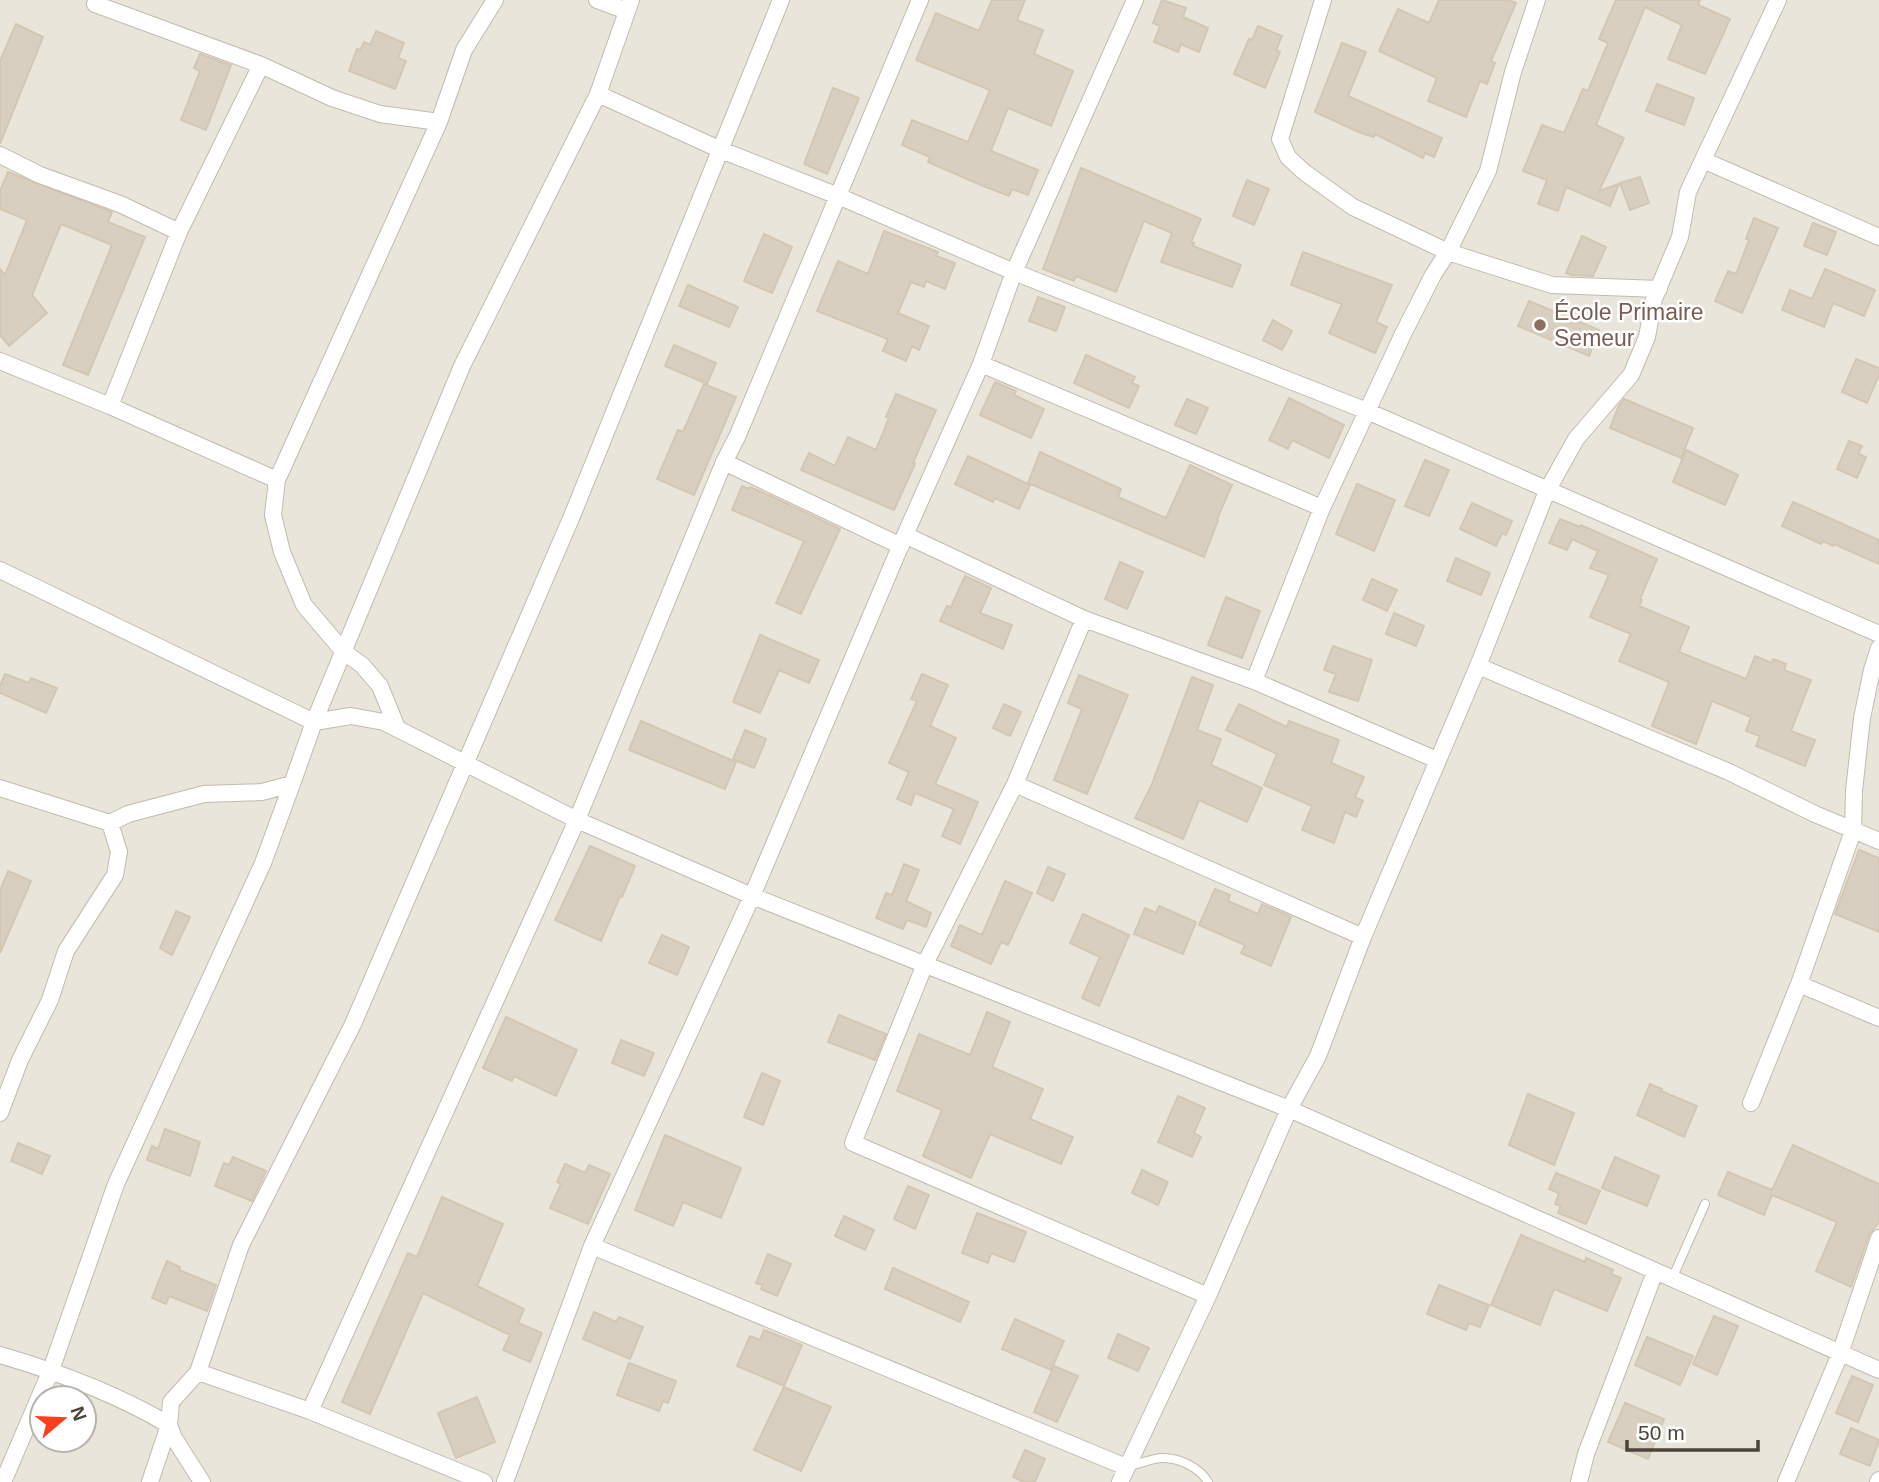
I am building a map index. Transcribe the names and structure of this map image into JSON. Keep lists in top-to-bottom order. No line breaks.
{"places":["École Primaire Semeur"],"scale_bar":"50 m","north":"right"}
